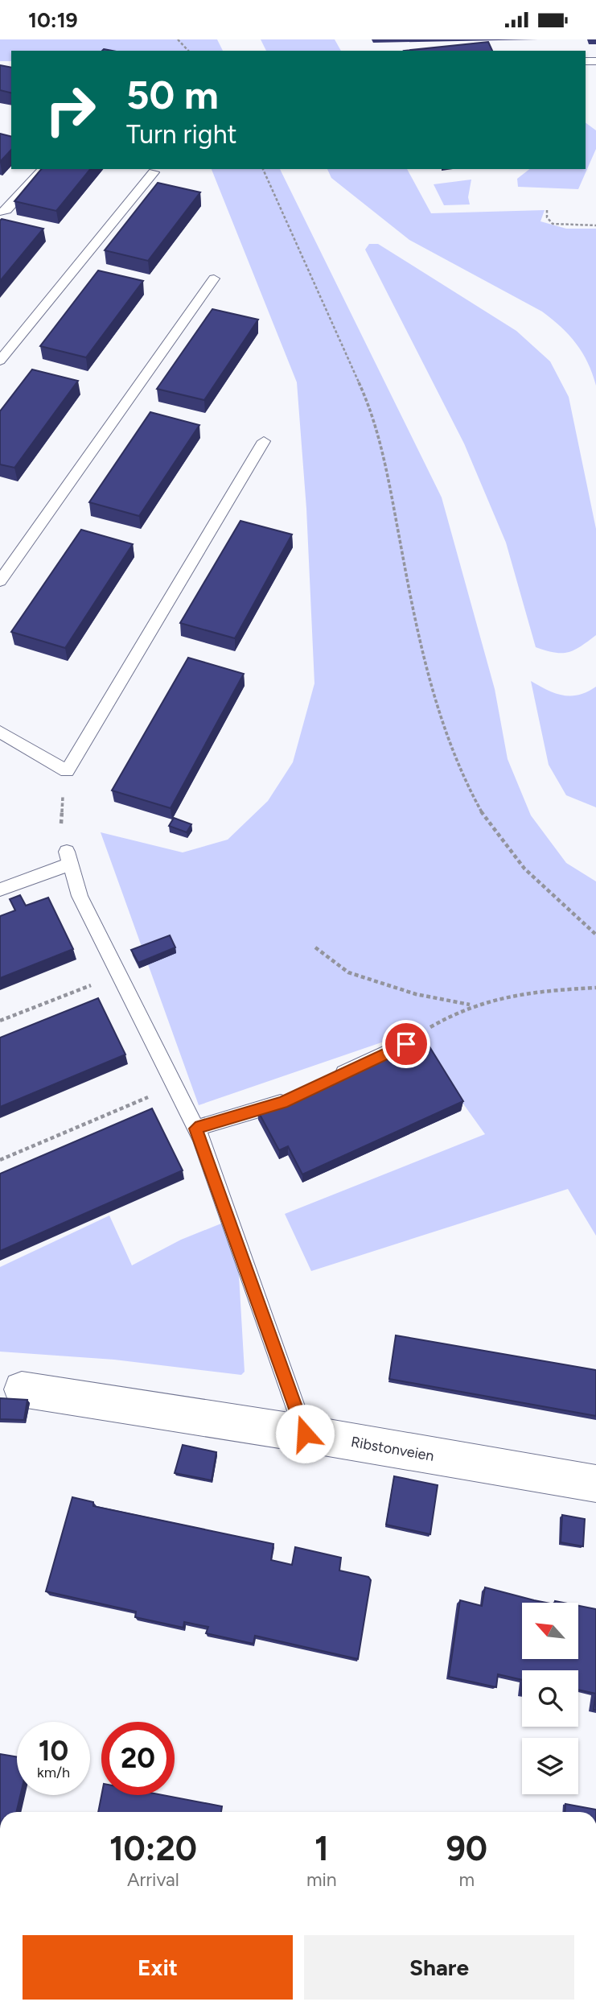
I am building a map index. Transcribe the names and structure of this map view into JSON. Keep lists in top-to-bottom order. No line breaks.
{"streets":{"street":["Ribstonveien"]},"north":"top left","page":{"status":"10:19","turn":["50 m","Turn right"],"speed":"10 km/h","limit":"20","eta":["10:20","Arrival","1","min","90","m"],"buttons":["Exit","Share"]}}
